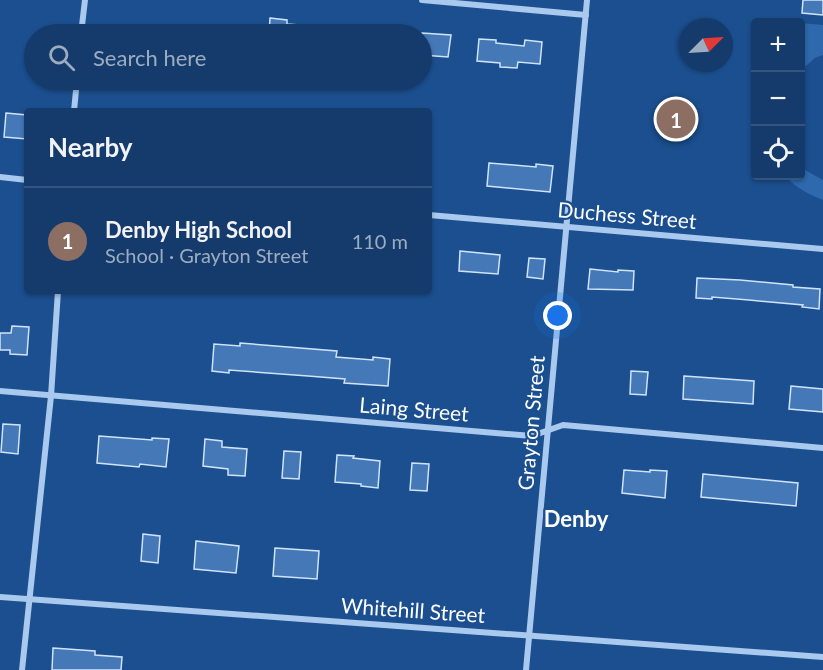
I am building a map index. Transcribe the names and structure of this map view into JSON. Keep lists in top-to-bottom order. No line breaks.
{"streets":{"street":["Duchess Street","Laing Street","Grayton Street","Whitehill Street"]},"crossings":[["Duchess Street","Grayton Street"],["Laing Street","Grayton Street"],["Grayton Street","Whitehill Street"]],"districts":["Denby"],"north":"top right","page":{"map_buttons":["+","−"],"search":"Search here","pins":"1","heading":"Nearby","list":[{"mark":"1","name":"Denby High School","note":"School · Grayton Street","value":"110 m"}]}}
